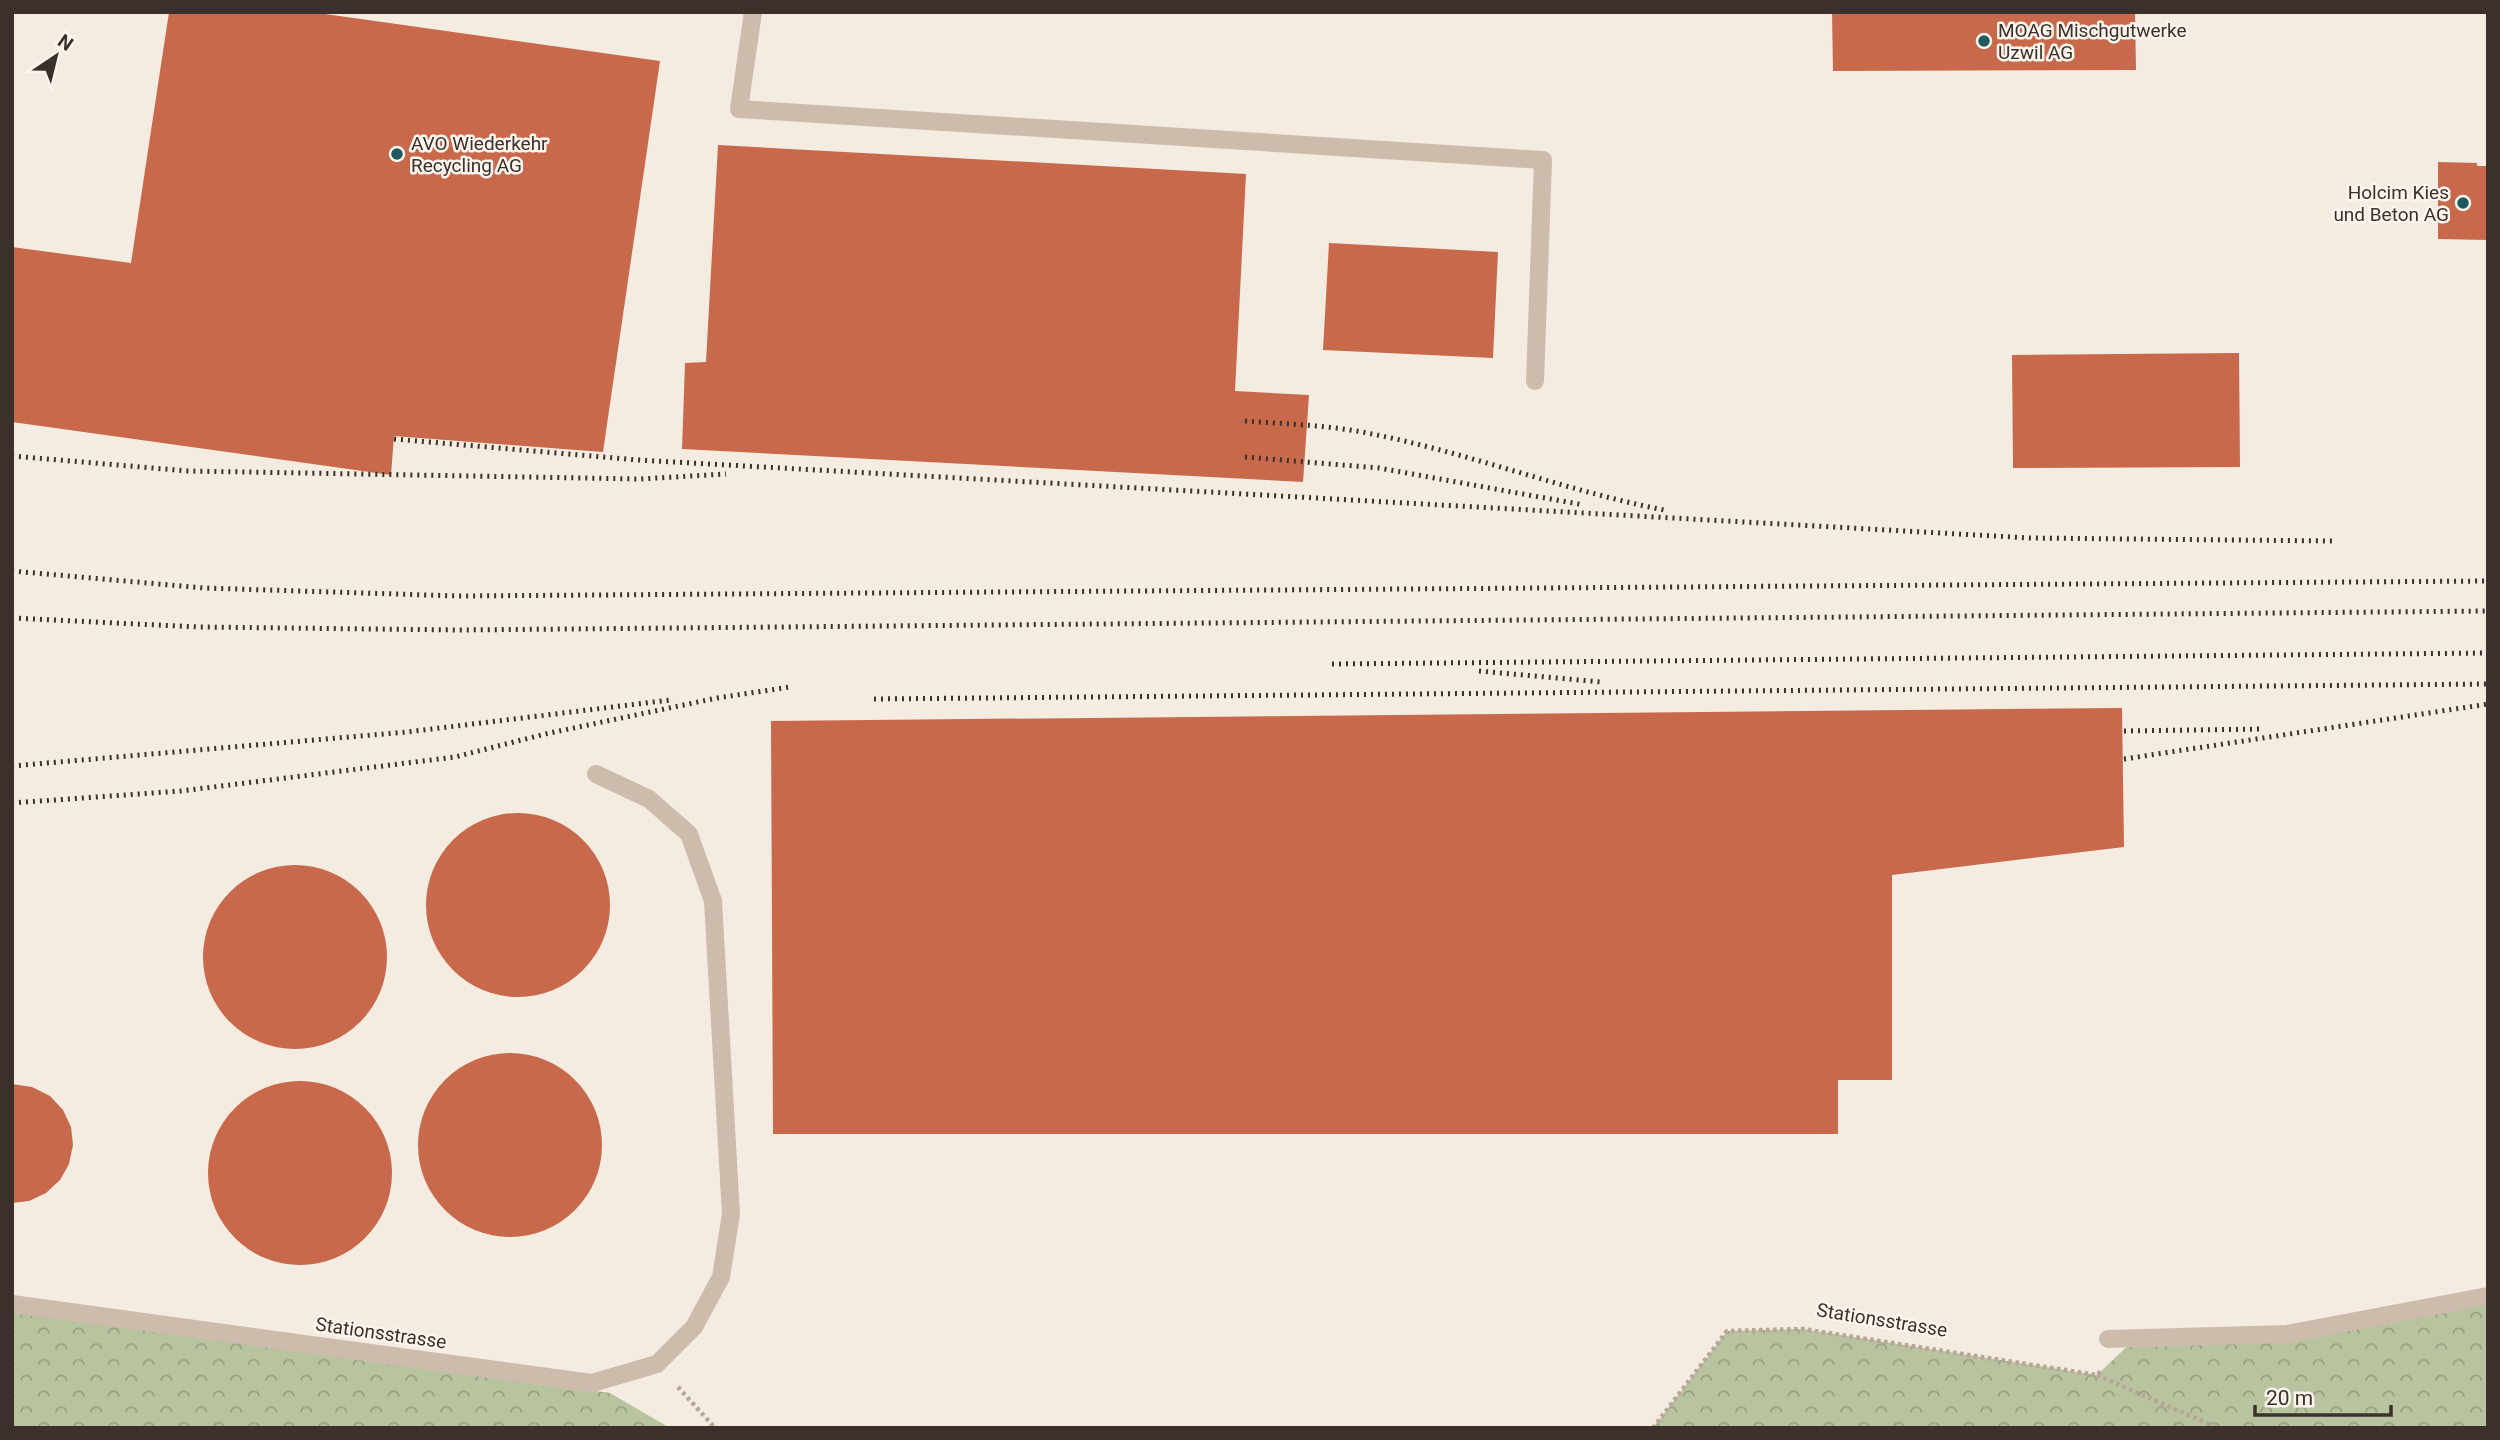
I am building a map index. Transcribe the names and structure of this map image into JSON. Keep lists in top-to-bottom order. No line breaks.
{"streets":{"lane":["Stationsstrasse"]},"places":["MOAG Mischgutwerke Uzwil AG","AVO Wiederkehr Recycling AG","Holcim Kies und Beton AG"],"scale_bar":"20 m","north":"top right"}
